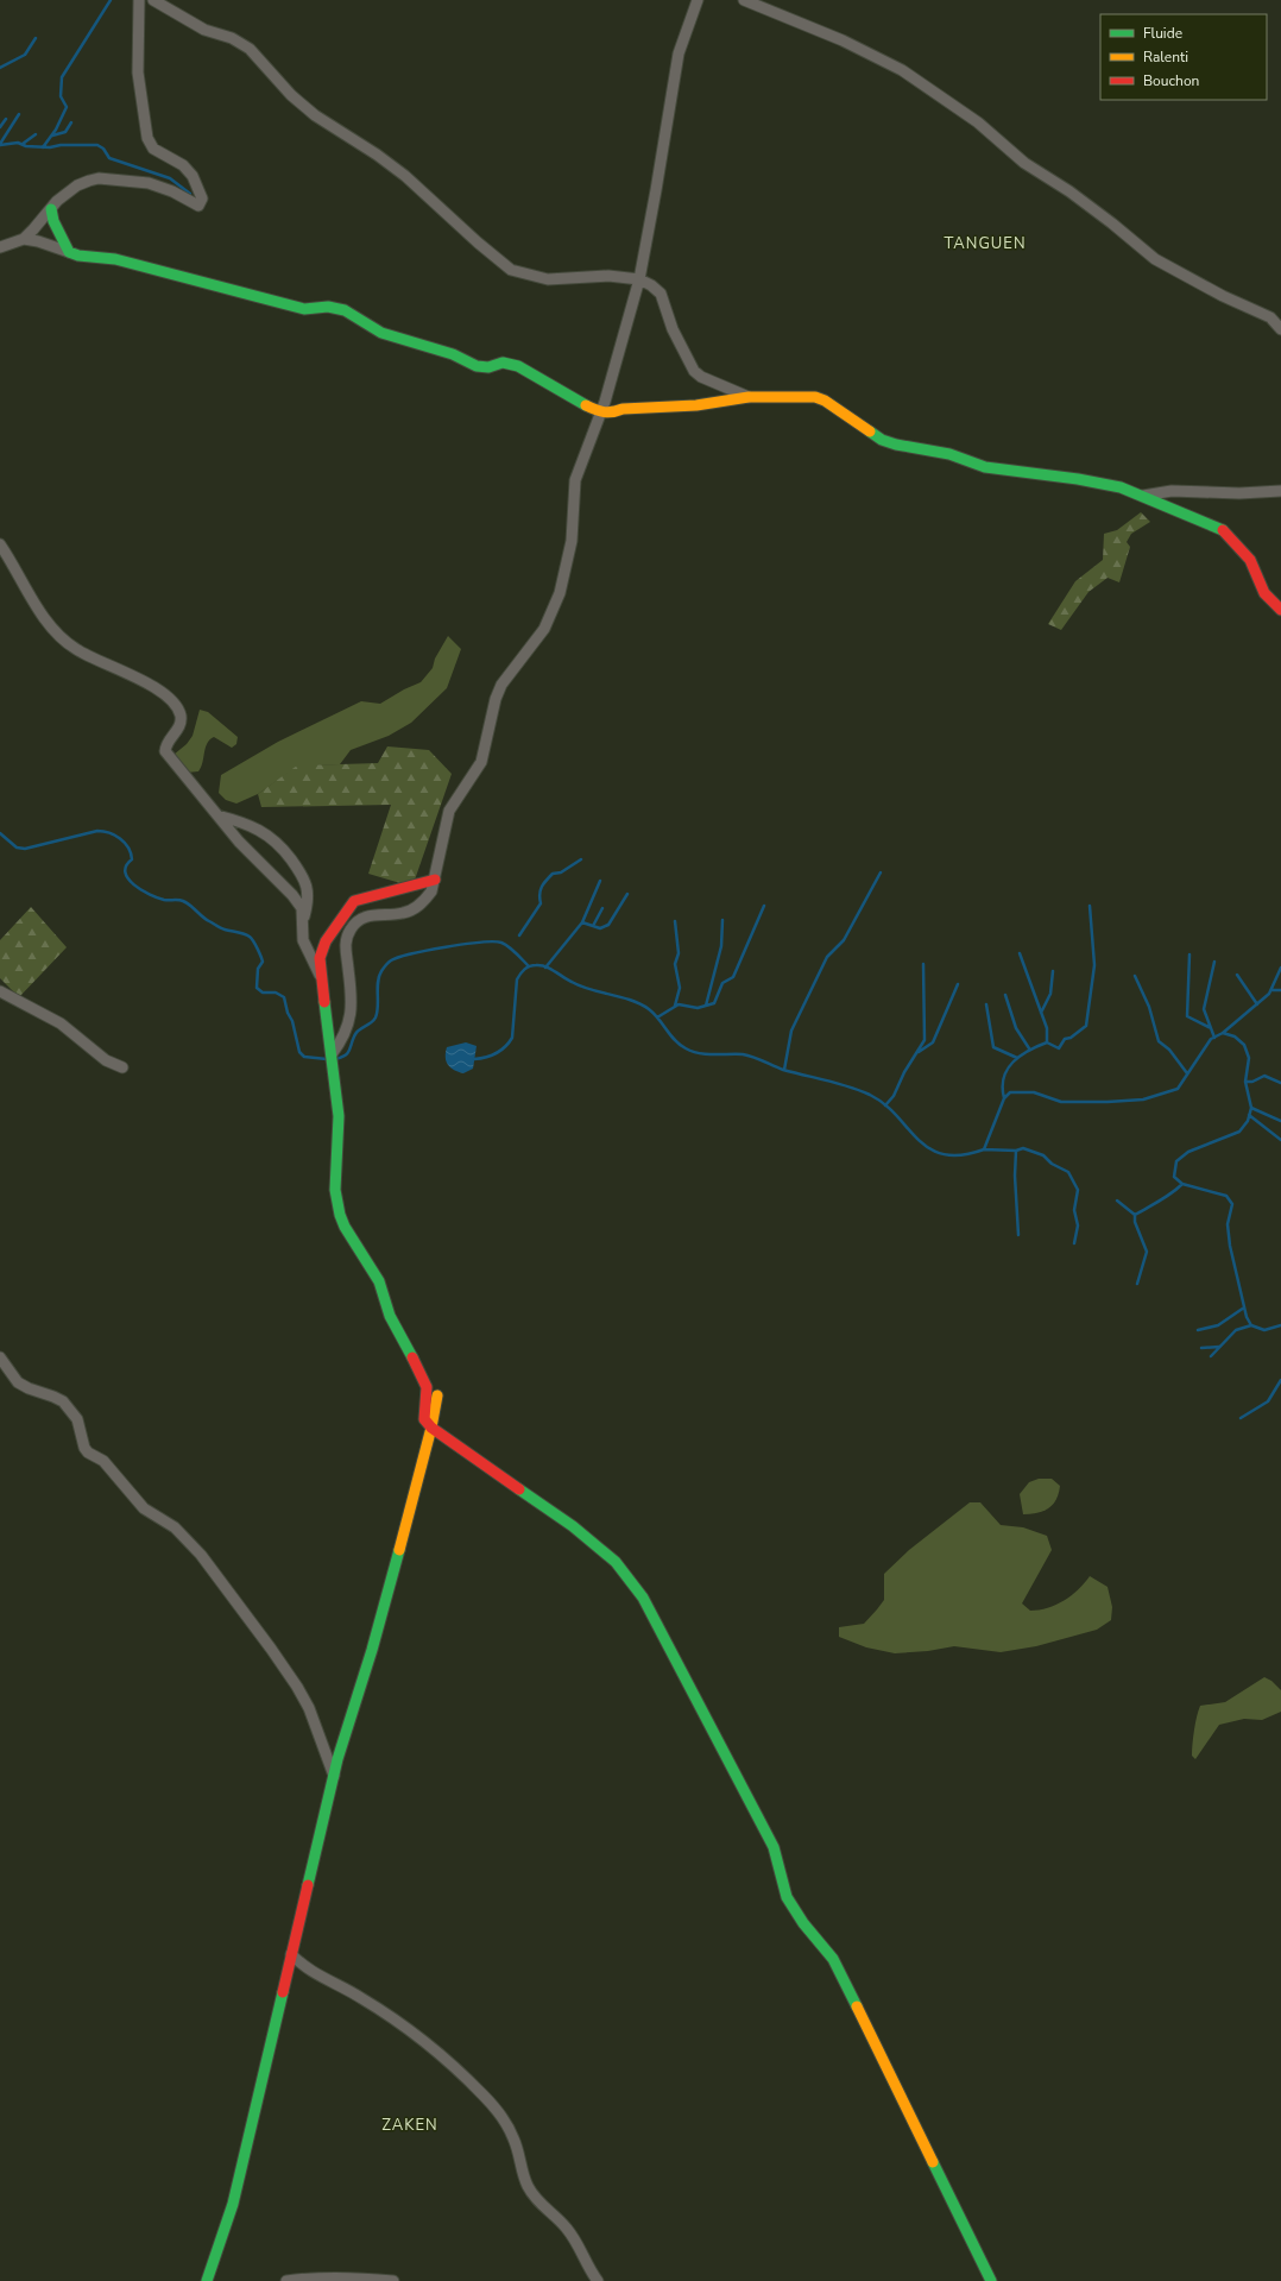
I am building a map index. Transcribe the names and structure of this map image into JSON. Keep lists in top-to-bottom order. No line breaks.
{"districts":["TANGUEN","ZAKEN"],"legend":["Fluide","Ralenti","Bouchon"]}
